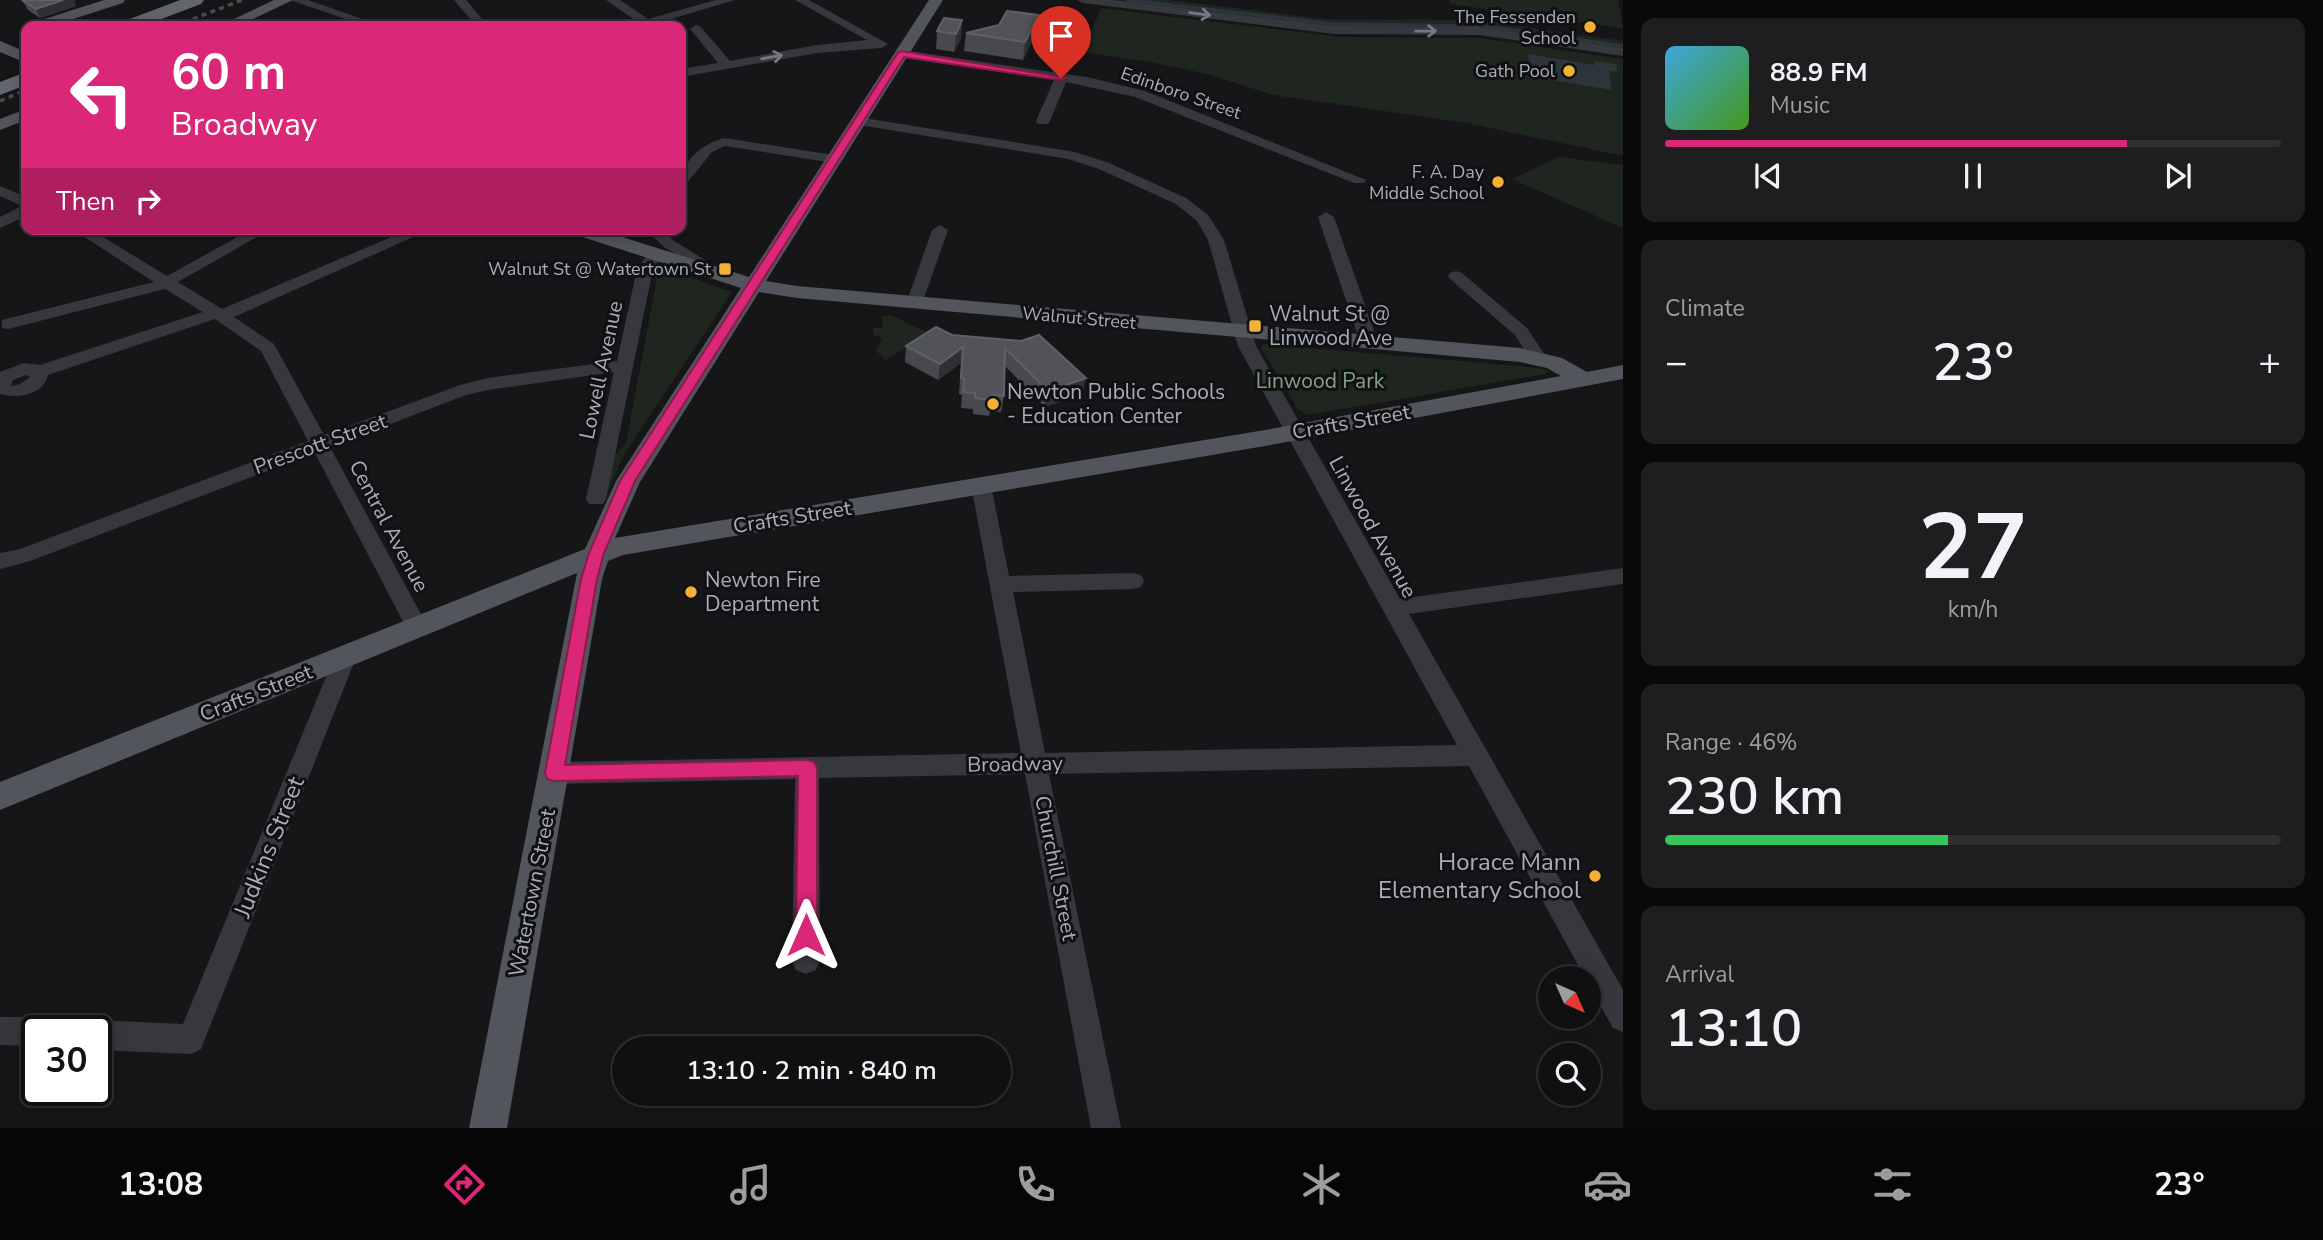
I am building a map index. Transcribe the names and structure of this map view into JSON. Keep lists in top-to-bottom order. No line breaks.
{"streets":{"main road":["Walnut Street","Crafts Street","Watertown Street"],"street":["Edinboro Street","Lowell Avenue","Prescott Street","Central Avenue","Linwood Avenue","Broadway","Judkins Street","Churchill Street"]},"crossings":[["Edinboro Street","Watertown Street"],["Walnut Street","Lowell Avenue"],["Walnut Street","Crafts Street"],["Walnut Street","Linwood Avenue"],["Walnut Street","Watertown Street"],["Lowell Avenue","Prescott Street"],["Crafts Street","Central Avenue"],["Crafts Street","Linwood Avenue"],["Crafts Street","Judkins Street"],["Crafts Street","Churchill Street"],["Crafts Street","Watertown Street"],["Prescott Street","Central Avenue"],["Linwood Avenue","Broadway"],["Linwood Avenue","Watertown Street"],["Broadway","Churchill Street"],["Broadway","Watertown Street"]],"parks":["Linwood Park"],"places":{"other":["The Fessenden School","Gath Pool","F. A. Day Middle School","Newton Public Schools - Education Center","Newton Fire Department","Horace Mann Elementary School"],"transit":["Walnut St @ Watertown St","Walnut St @ Linwood Ave"]},"north":"bottom right","page":{"turn":["60 m","Broadway"],"song":["88.9 FM","Music"],"then":"Then","tile":["Climate",["27","km/h"],["Range · 46%","230 km"],["Arrival","13:10"]],"heat":["−","23°","+"],"limit":"30","trip":"13:10 · 2 min · 840 m","tabs":["13:08","23°"]}}
